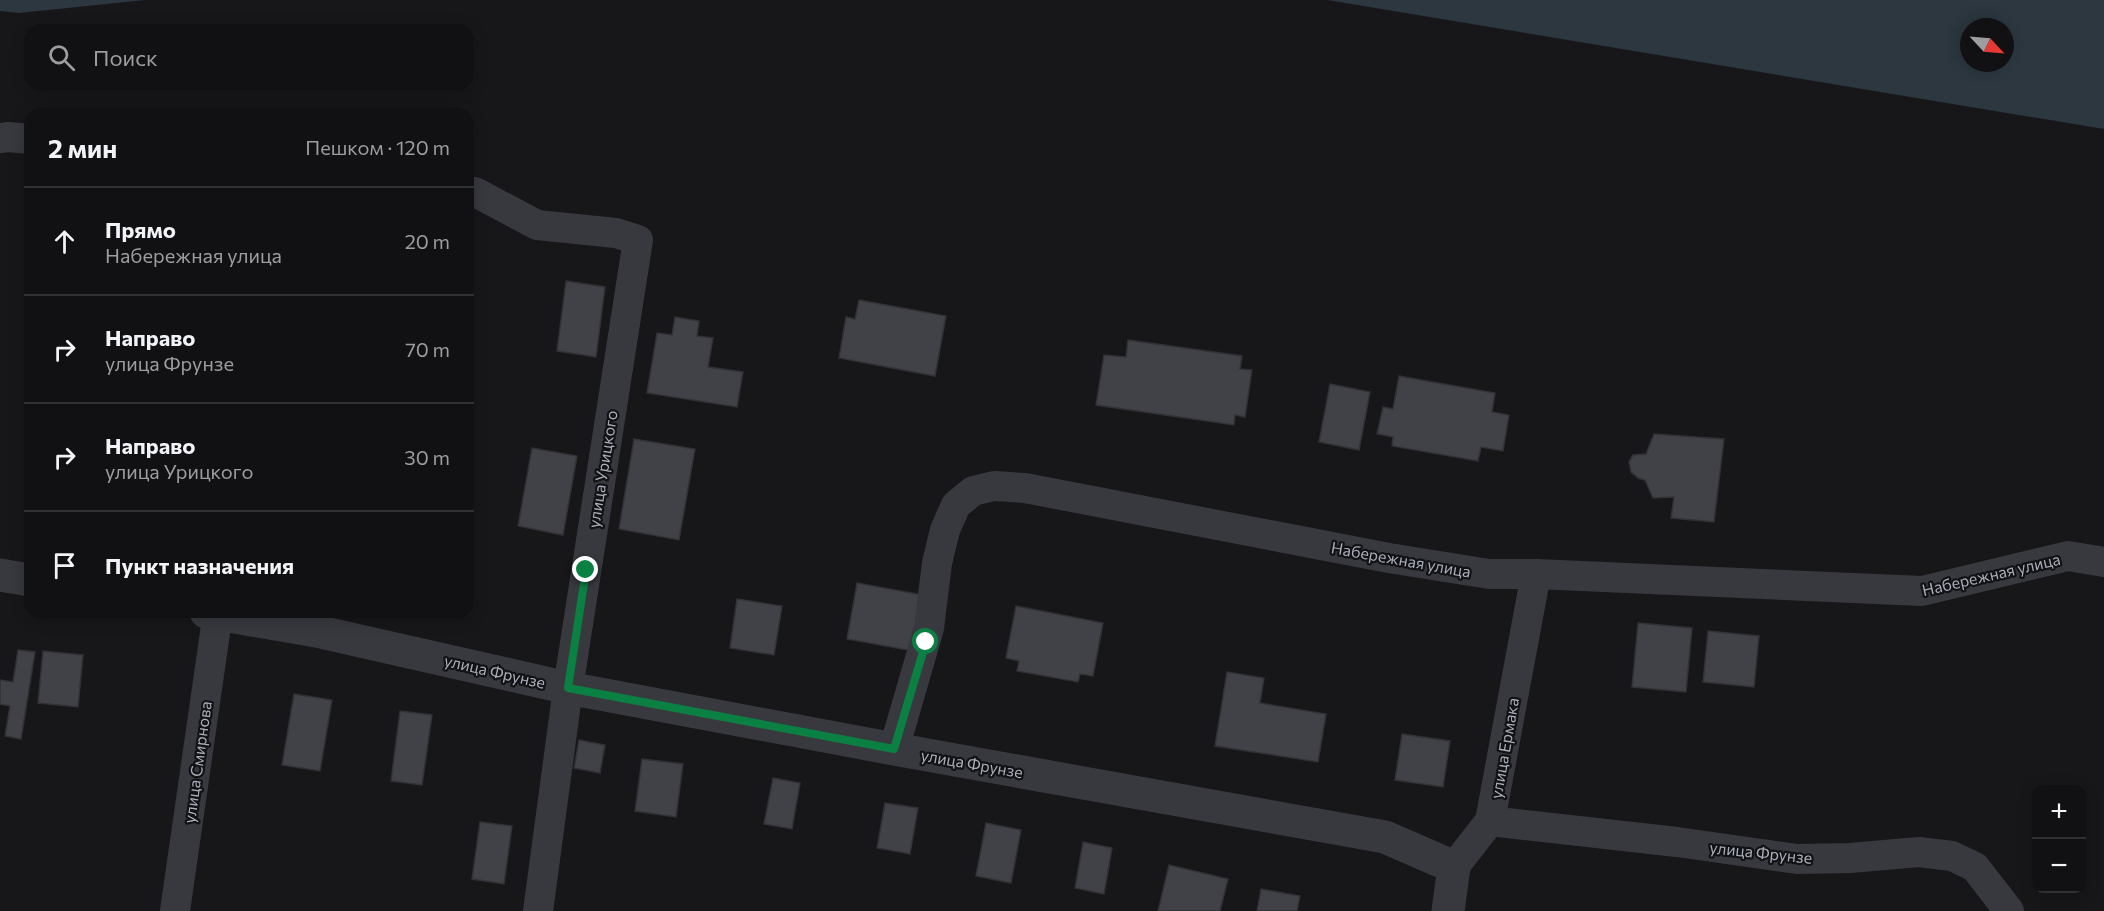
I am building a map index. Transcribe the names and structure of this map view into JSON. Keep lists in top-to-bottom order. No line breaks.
{"streets":{"street":["улица Урицкого","Набережная улица","улица Фрунзе","улица Ермака","улица Смирнова"]},"crossings":[["улица Урицкого","улица Фрунзе"],["Набережная улица","улица Фрунзе"],["Набережная улица","улица Ермака"],["улица Фрунзе","улица Ермака"]],"north":"bottom right","page":{"search":"Поиск","heading":["2 мин","Пешком · 120 m"],"list":[["Прямо","Набережная улица","20 m"],["Направо","улица Фрунзе","70 m"],["Направо","улица Урицкого","30 m"],"Пункт назначения"],"map_buttons":["+","−"]}}
